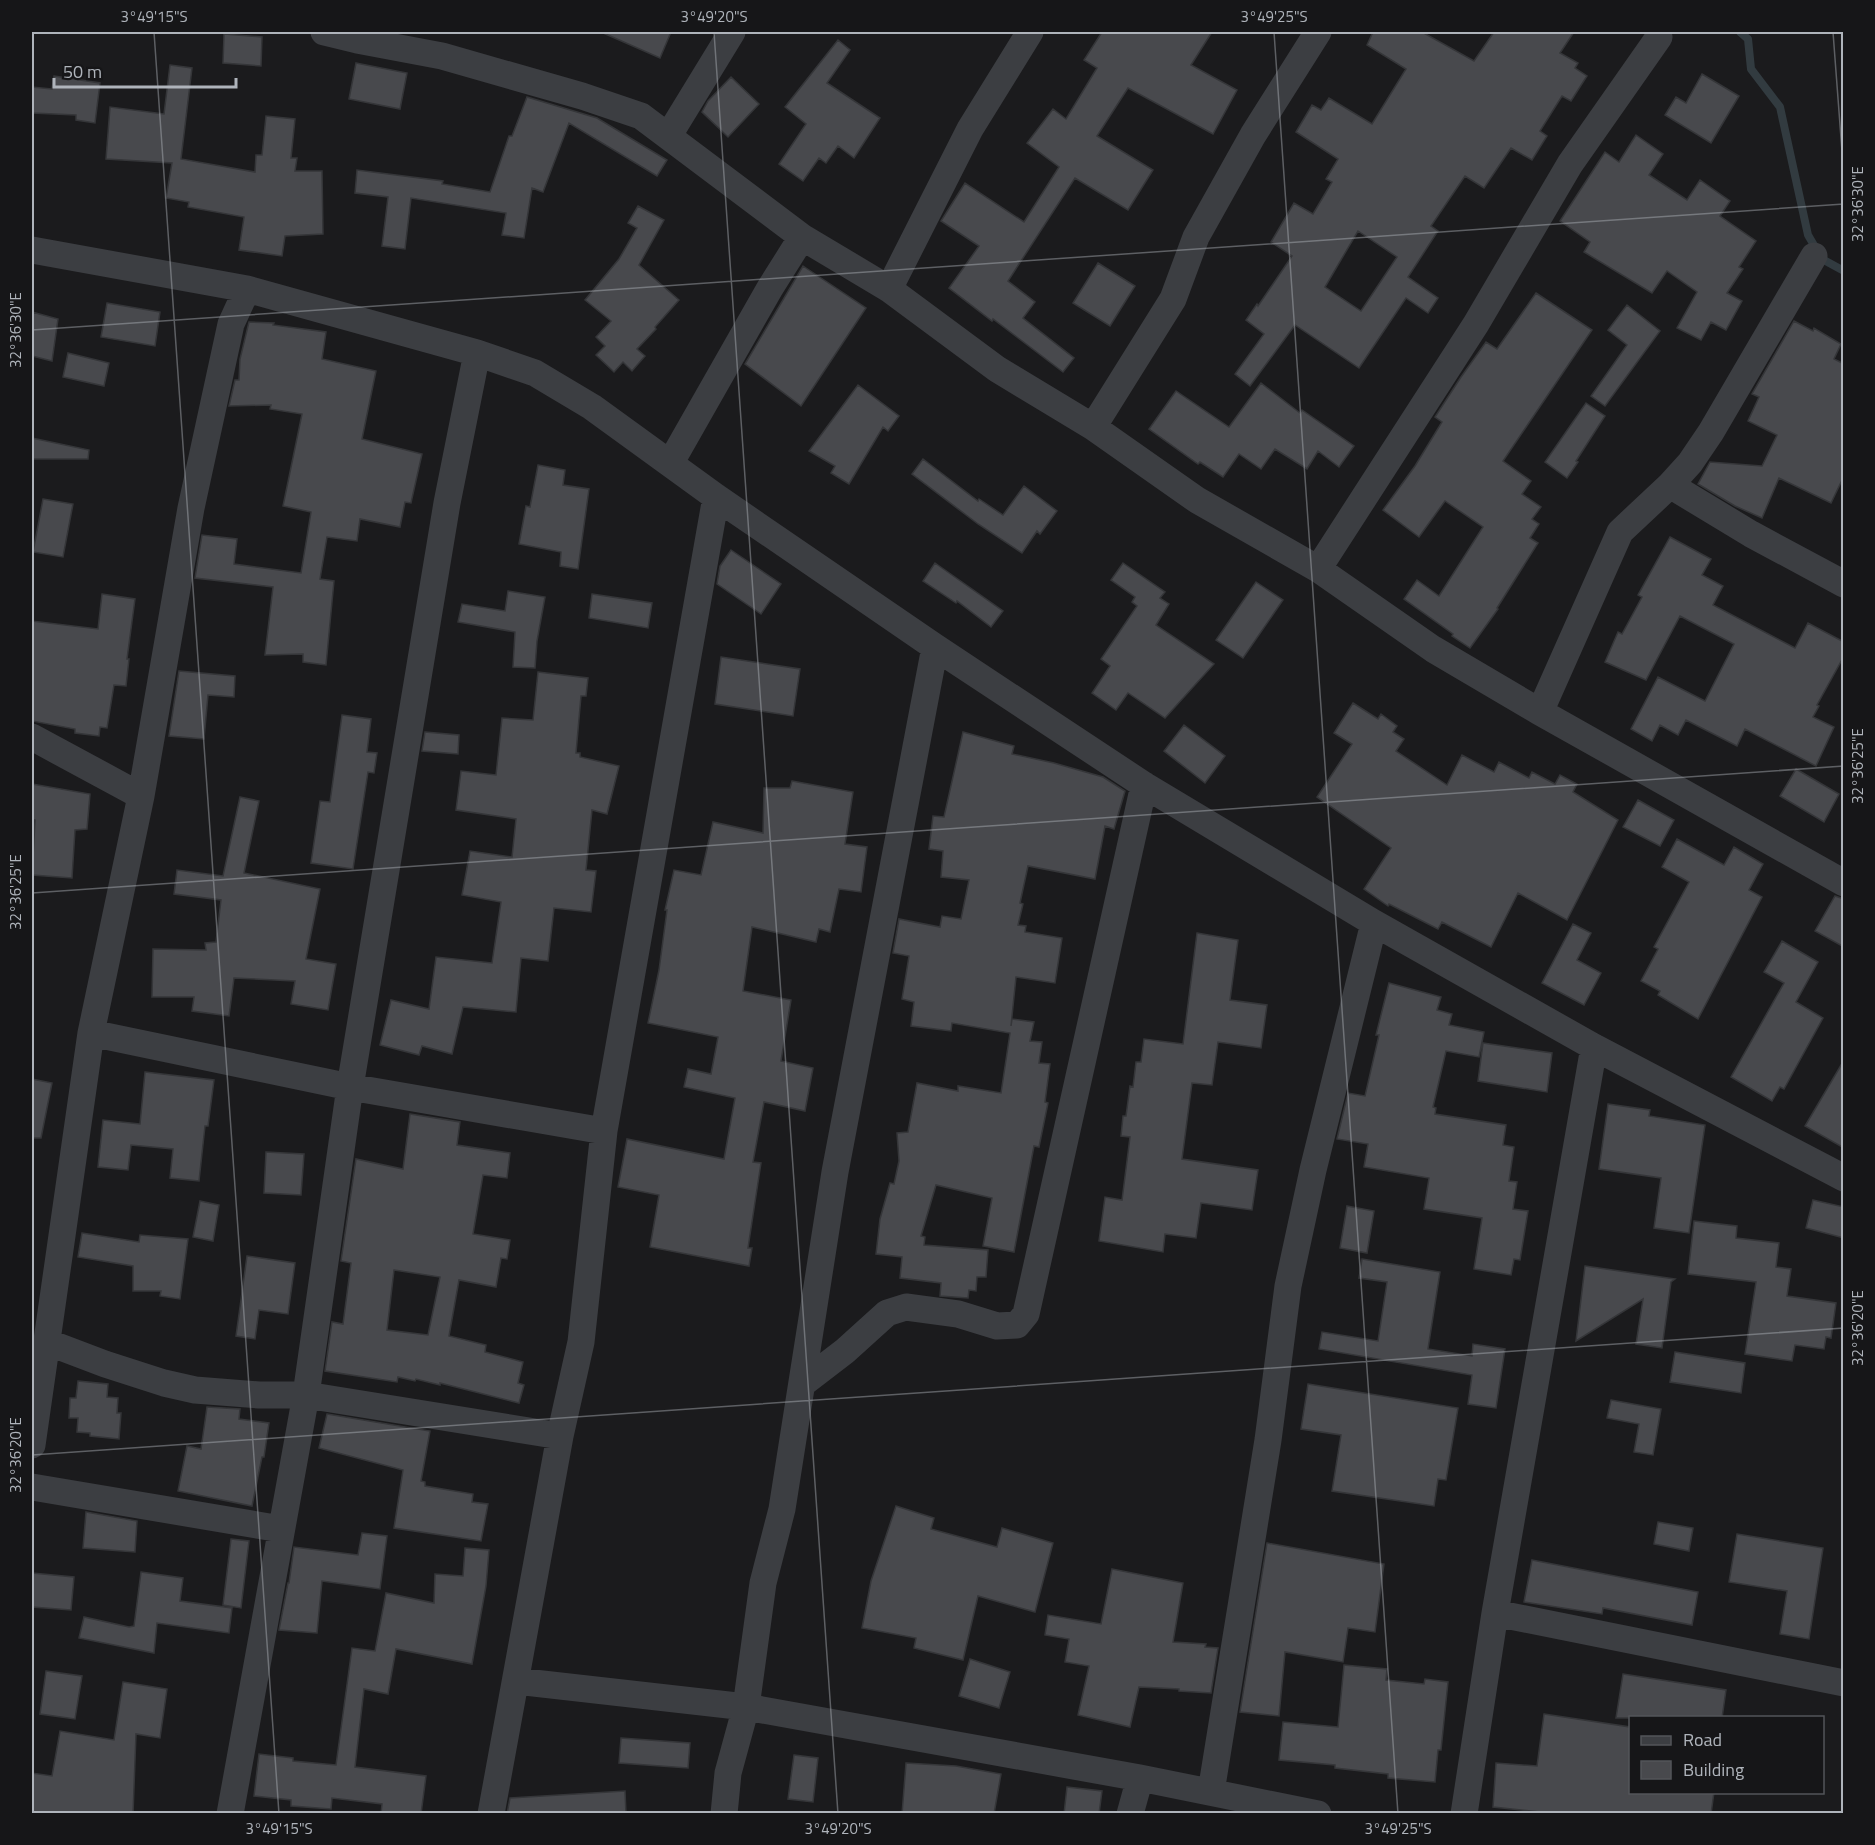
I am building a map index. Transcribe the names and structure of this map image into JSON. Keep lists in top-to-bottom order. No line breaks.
{"legend":["Road","Building"],"scale_bar":"50 m","coordinates":["3°49'15\"S","3°49'20\"S","3°49'25\"S","32°36'30\"E","32°36'25\"E","32°36'20\"E"]}
